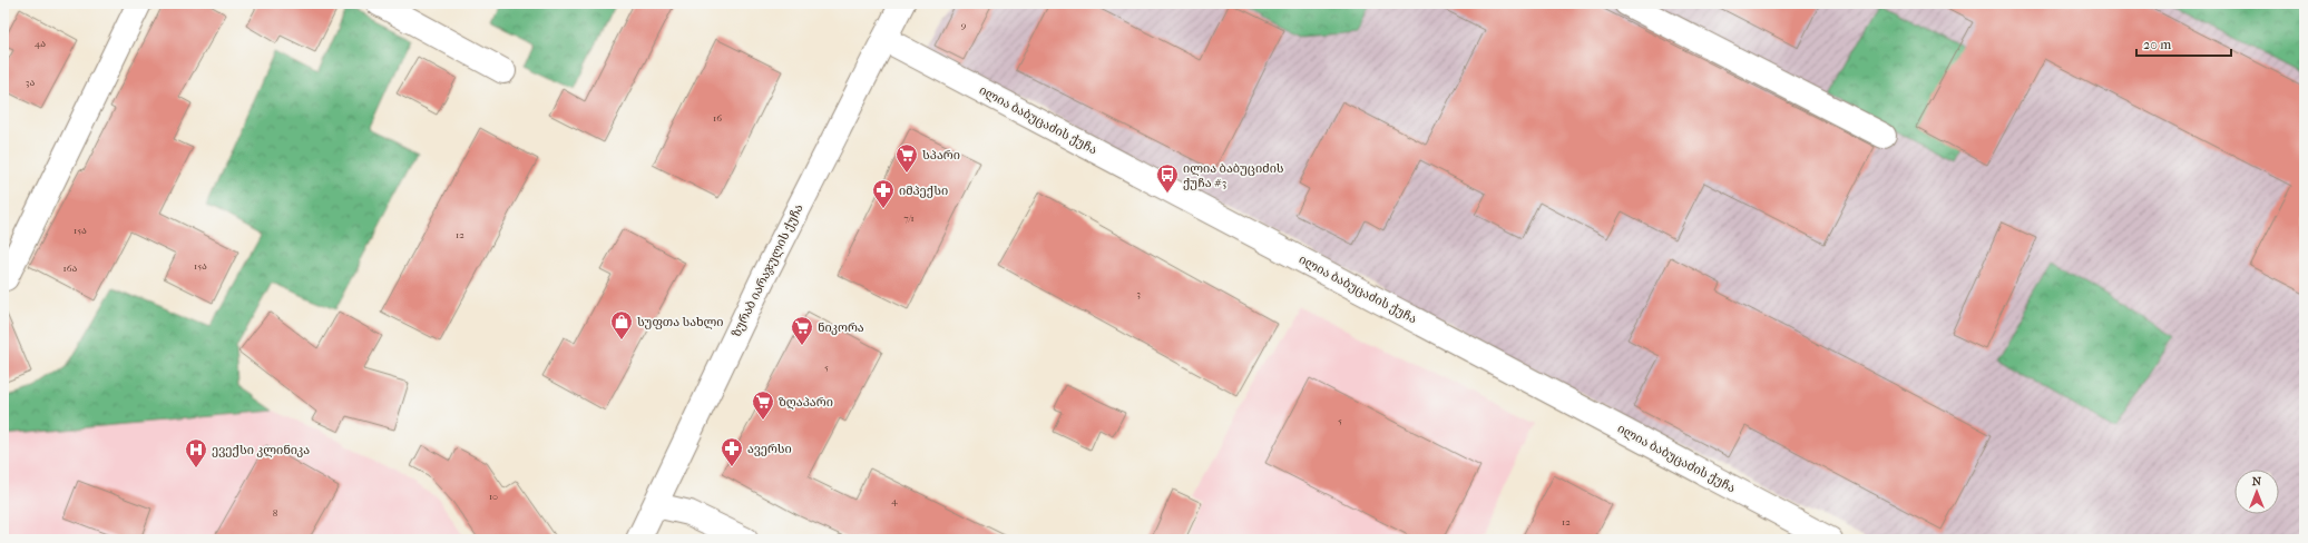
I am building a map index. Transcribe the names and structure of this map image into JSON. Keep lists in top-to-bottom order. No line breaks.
{"streets":{"street":["ილია ბაბუცაძის ქუჩა","ზურაბ იარაჯულის ქუჩა"]},"crossings":[["ილია ბაბუცაძის ქუჩა","ზურაბ იარაჯულის ქუჩა"]],"places":{"supermarket":["სპარი","ნიკორა","ზღაპარი"],"bus stop":["ილია ბაბუციძის ქუჩა #3"],"pharmacy":["იმპექსი","ავერსი"],"shop":["სუფთა სახლი"],"hospital":["ევექსი კლინიკა"]},"house_numbers":["9","4ა","3ა","16","7/1","15ა","12","15ა","16ა","3","5","5","10","4","8","12"],"scale_bar":"20 m","north":"top"}
